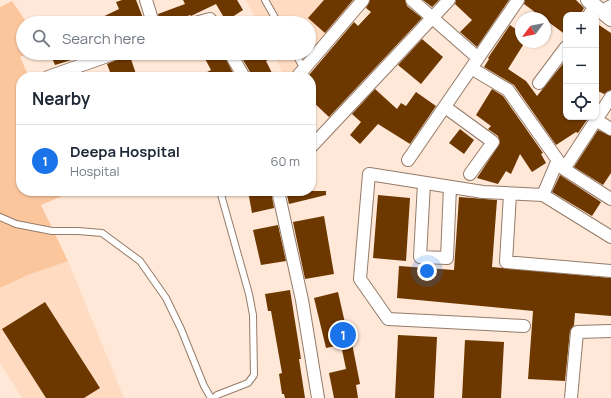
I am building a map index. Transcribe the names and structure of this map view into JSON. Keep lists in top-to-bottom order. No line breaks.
{"north":"bottom left","page":{"map_buttons":["+","−"],"search":"Search here","heading":"Nearby","list":[{"mark":"1","name":"Deepa Hospital","note":"Hospital","value":"60 m"}],"pins":"1"}}
